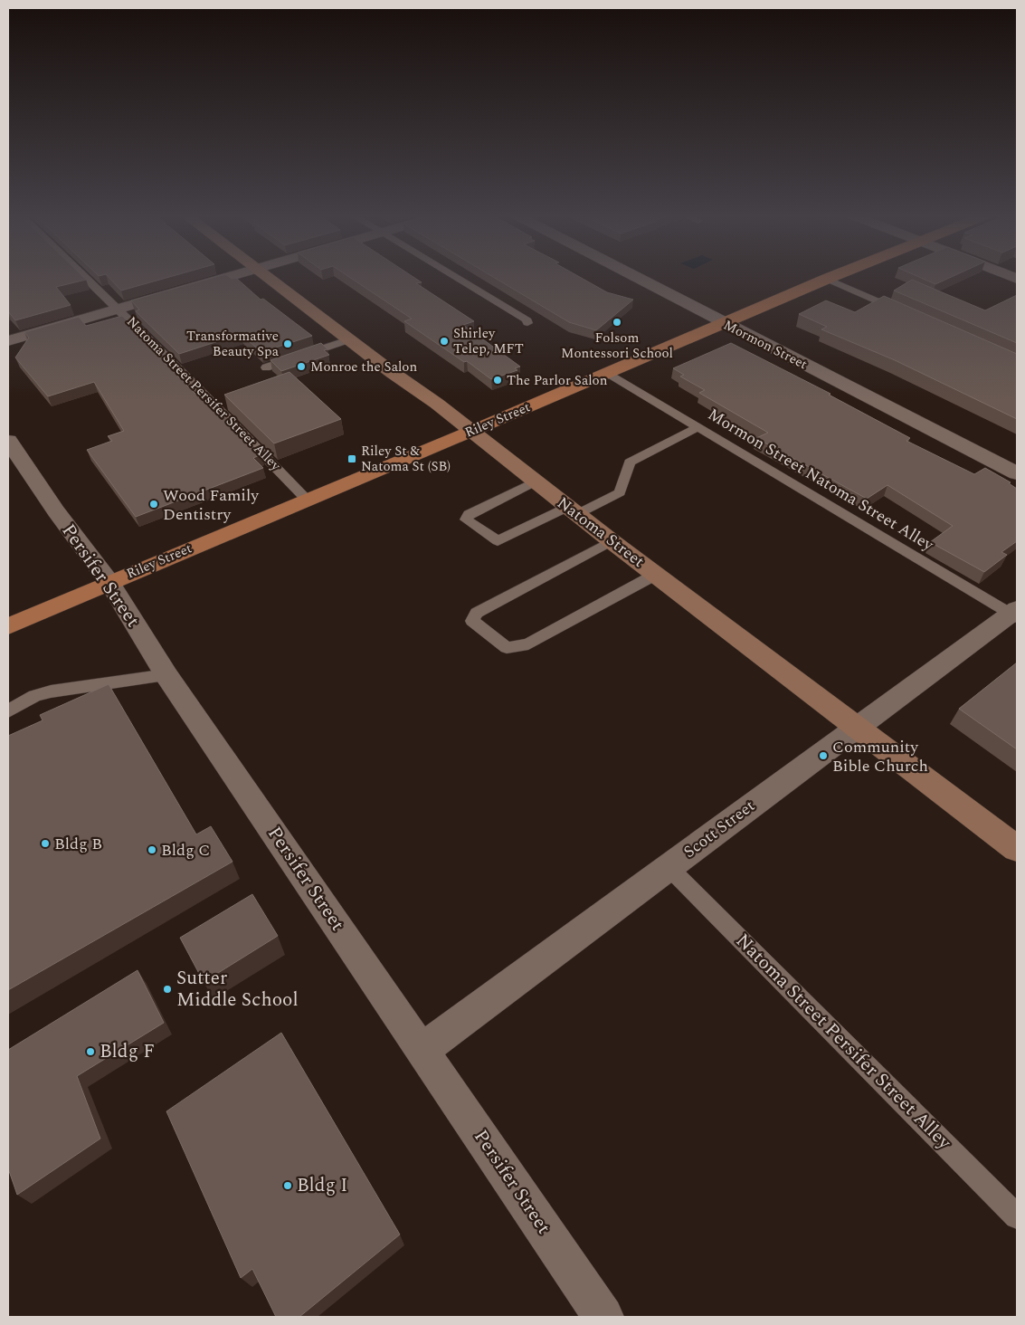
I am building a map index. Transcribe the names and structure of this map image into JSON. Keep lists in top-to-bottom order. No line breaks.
{"streets":{"main road":["Riley Street"],"street":["Mormon Street","Natoma Street","Persifer Street","Scott Street"],"lane":["Natoma Street Persifer Street Alley","Mormon Street Natoma Street Alley"]},"crossings":[["Mormon Street","Riley Street"],["Natoma Street Persifer Street Alley","Riley Street"],["Natoma Street Persifer Street Alley","Scott Street"],["Riley Street","Mormon Street Natoma Street Alley"],["Riley Street","Natoma Street"],["Riley Street","Persifer Street"],["Mormon Street Natoma Street Alley","Scott Street"],["Natoma Street","Scott Street"],["Persifer Street","Scott Street"]],"places":{"other":["Folsom Montessori School","Shirley Telep, MFT","Transformative Beauty Spa","Monroe the Salon","The Parlor Salon","Wood Family Dentistry","Community Bible Church","Bldg B","Bldg C","Sutter Middle School","Bldg F","Bldg I"],"transit":["Riley St & Natoma St (SB)"]}}
